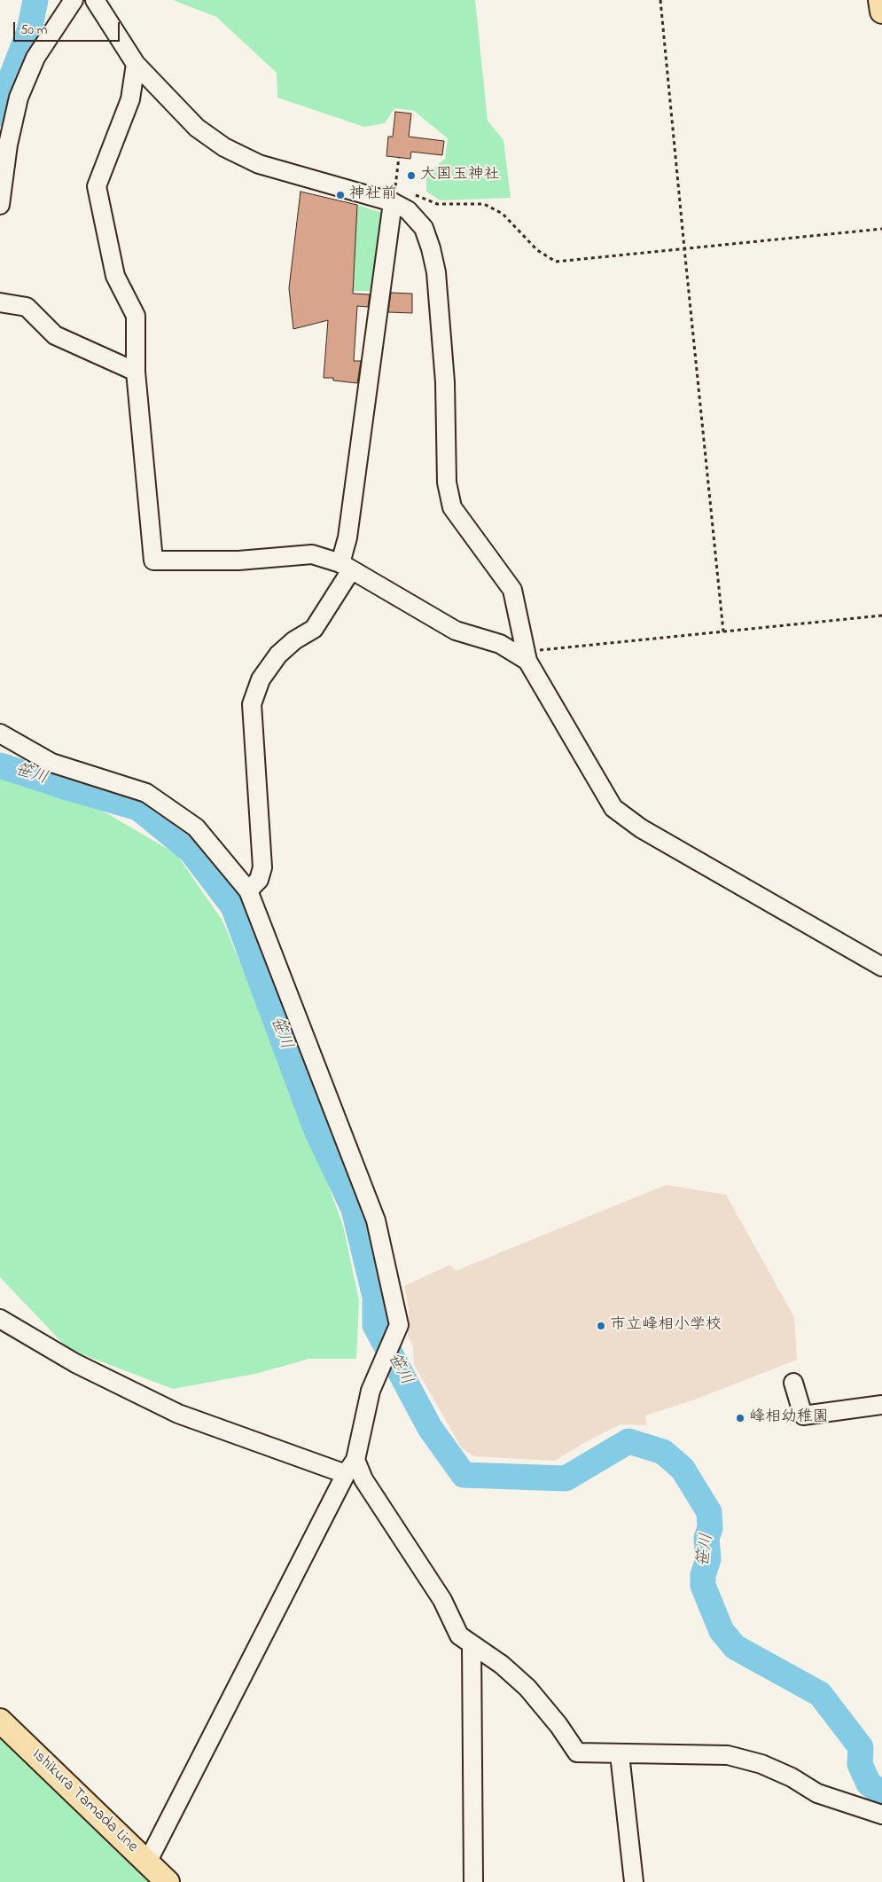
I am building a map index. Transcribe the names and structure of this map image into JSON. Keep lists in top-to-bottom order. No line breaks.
{"streets":{"main road":["Ishikura Tamada Line"]},"water":["笹川"],"places":["大国玉神社","神社前","市立峰相小学校","峰相幼稚園"],"scale_bar":"50 m"}
